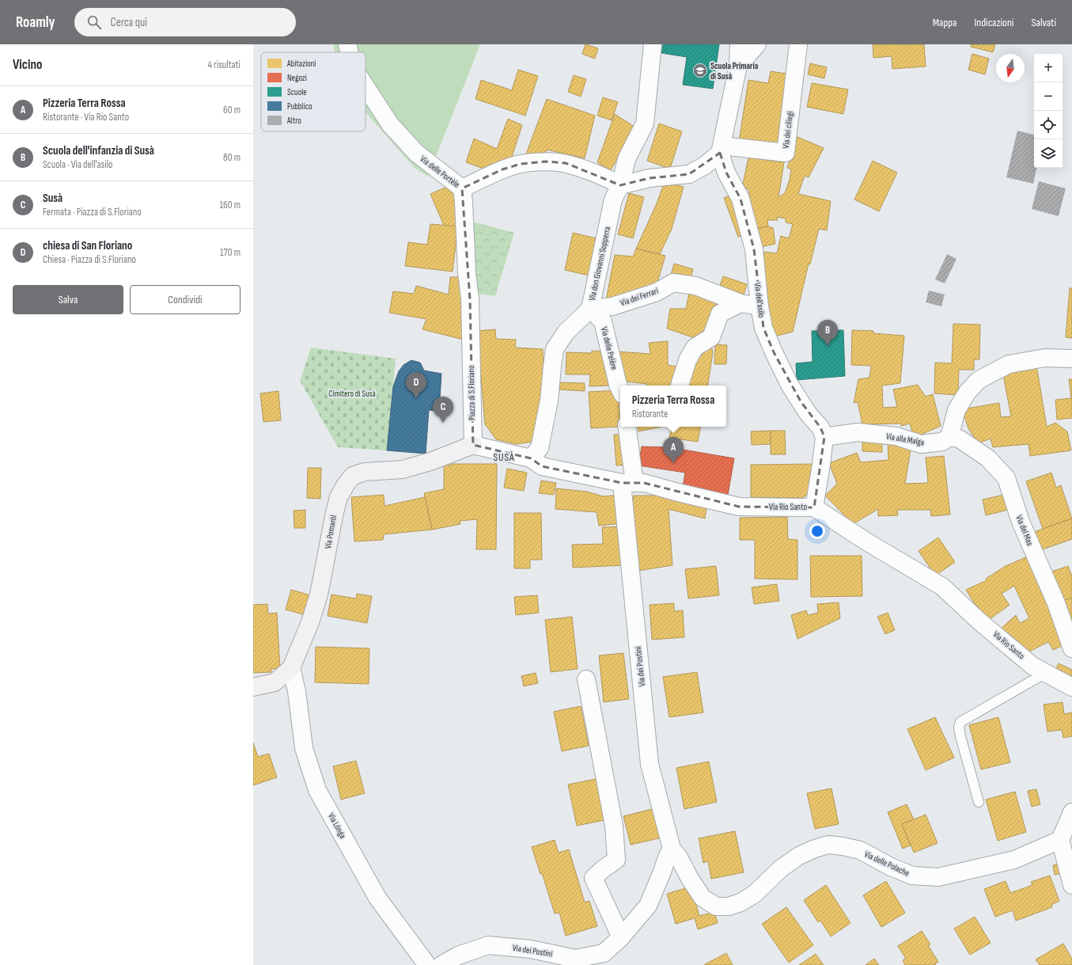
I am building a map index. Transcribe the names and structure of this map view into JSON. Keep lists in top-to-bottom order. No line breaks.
{"streets":{"street":["Via dei ciliegi","Via delle Portèle","Via don Giovanni Sopperra","Via dei Ferrari","Via dell'asilo","Via delle Pelère","Piazza di S.Floriano","Via alla Malga","Via Rio Santo","Via del Mas","Via Pomaròl","Via dei Postini","Via Lónga","Via delle Polache"]},"crossings":[["Via dei ciliegi","Via dell'asilo"],["Via delle Portèle","Piazza di S.Floriano"],["Via don Giovanni Sopperra","Via dei Ferrari"],["Via don Giovanni Sopperra","Via delle Pelère"],["Via don Giovanni Sopperra","Via Rio Santo"],["Via dei Ferrari","Via dell'asilo"],["Via dei Ferrari","Via delle Pelère"],["Via dell'asilo","Via alla Malga"],["Piazza di S.Floriano","Via Rio Santo"],["Piazza di S.Floriano","Via Pomaròl"],["Via alla Malga","Via del Mas"],["Via Rio Santo","Via Pomaròl"],["Via Rio Santo","Via dei Postini"],["Via Pomaròl","Via Lónga"],["Via dei Postini","Via delle Polache"]],"districts":["SUSÀ"],"parks":["Cimitero di Susà"],"places":{"school or university":["Scuola Primaria di Susà"]},"legend":["Abitazioni","Negozi","Scuole","Pubblico","Altro"],"north":"bottom","page":{"header":"Roamly","search":"Cerca qui","nav":["Mappa","Indicazioni","Salvati"],"heading":["Vicino","4 risultati"],"map_buttons":["+","−"],"list":[{"mark":"A","name":"Pizzeria Terra Rossa","note":"Ristorante · Via Rio Santo","value":"60 m"},{"mark":"B","name":"Scuola dell'infanzia di Susà","note":"Scuola · Via dell'asilo","value":"80 m"},{"mark":"C","name":"Susà","note":"Fermata · Piazza di S.Floriano","value":"160 m"},{"mark":"D","name":"chiesa di San Floriano","note":"Chiesa · Piazza di S.Floriano","value":"170 m"}],"buttons":["Salva","Condividi"],"pins":["B","D","C","A"],"popup":["Pizzeria Terra Rossa","Ristorante"]}}
